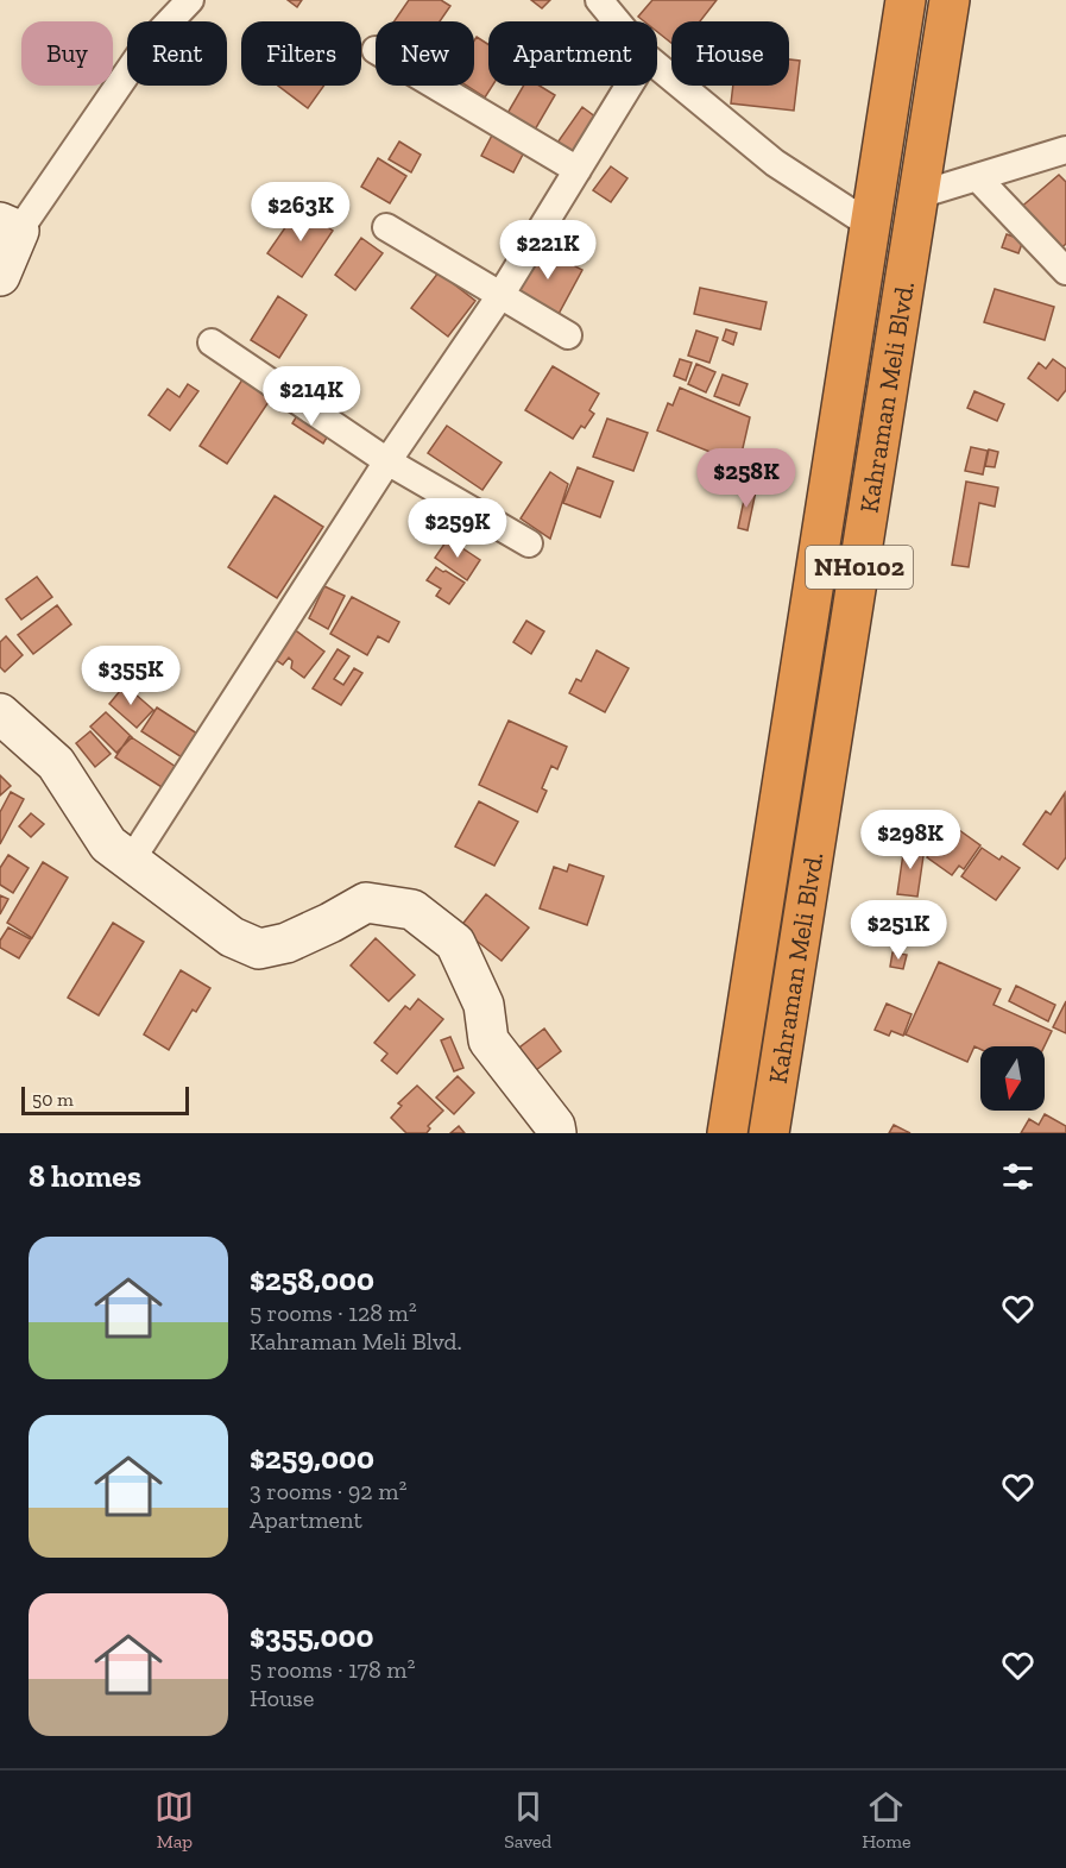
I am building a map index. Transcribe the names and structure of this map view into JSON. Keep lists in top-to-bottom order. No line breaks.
{"streets":{"highway":["Kahraman Meli Blvd.","NH0102"]},"scale_bar":"50 m","north":"bottom","page":{"chip":["Buy","Rent","Filters","New","Apartment","House"],"price":["$263K","$221K","$214K","$258K","$259K","$355K","$298K","$251K"],"scale":"50 m","heading":"8 homes","list":[{"name":"$258,000","note":"5 rooms · 128 m² · Kahraman Meli Blvd."},{"name":"$259,000","note":"3 rooms · 92 m² · Apartment"},{"name":"$355,000","note":"5 rooms · 178 m² · House"}],"tabs":["Map","Saved","Home"]}}
